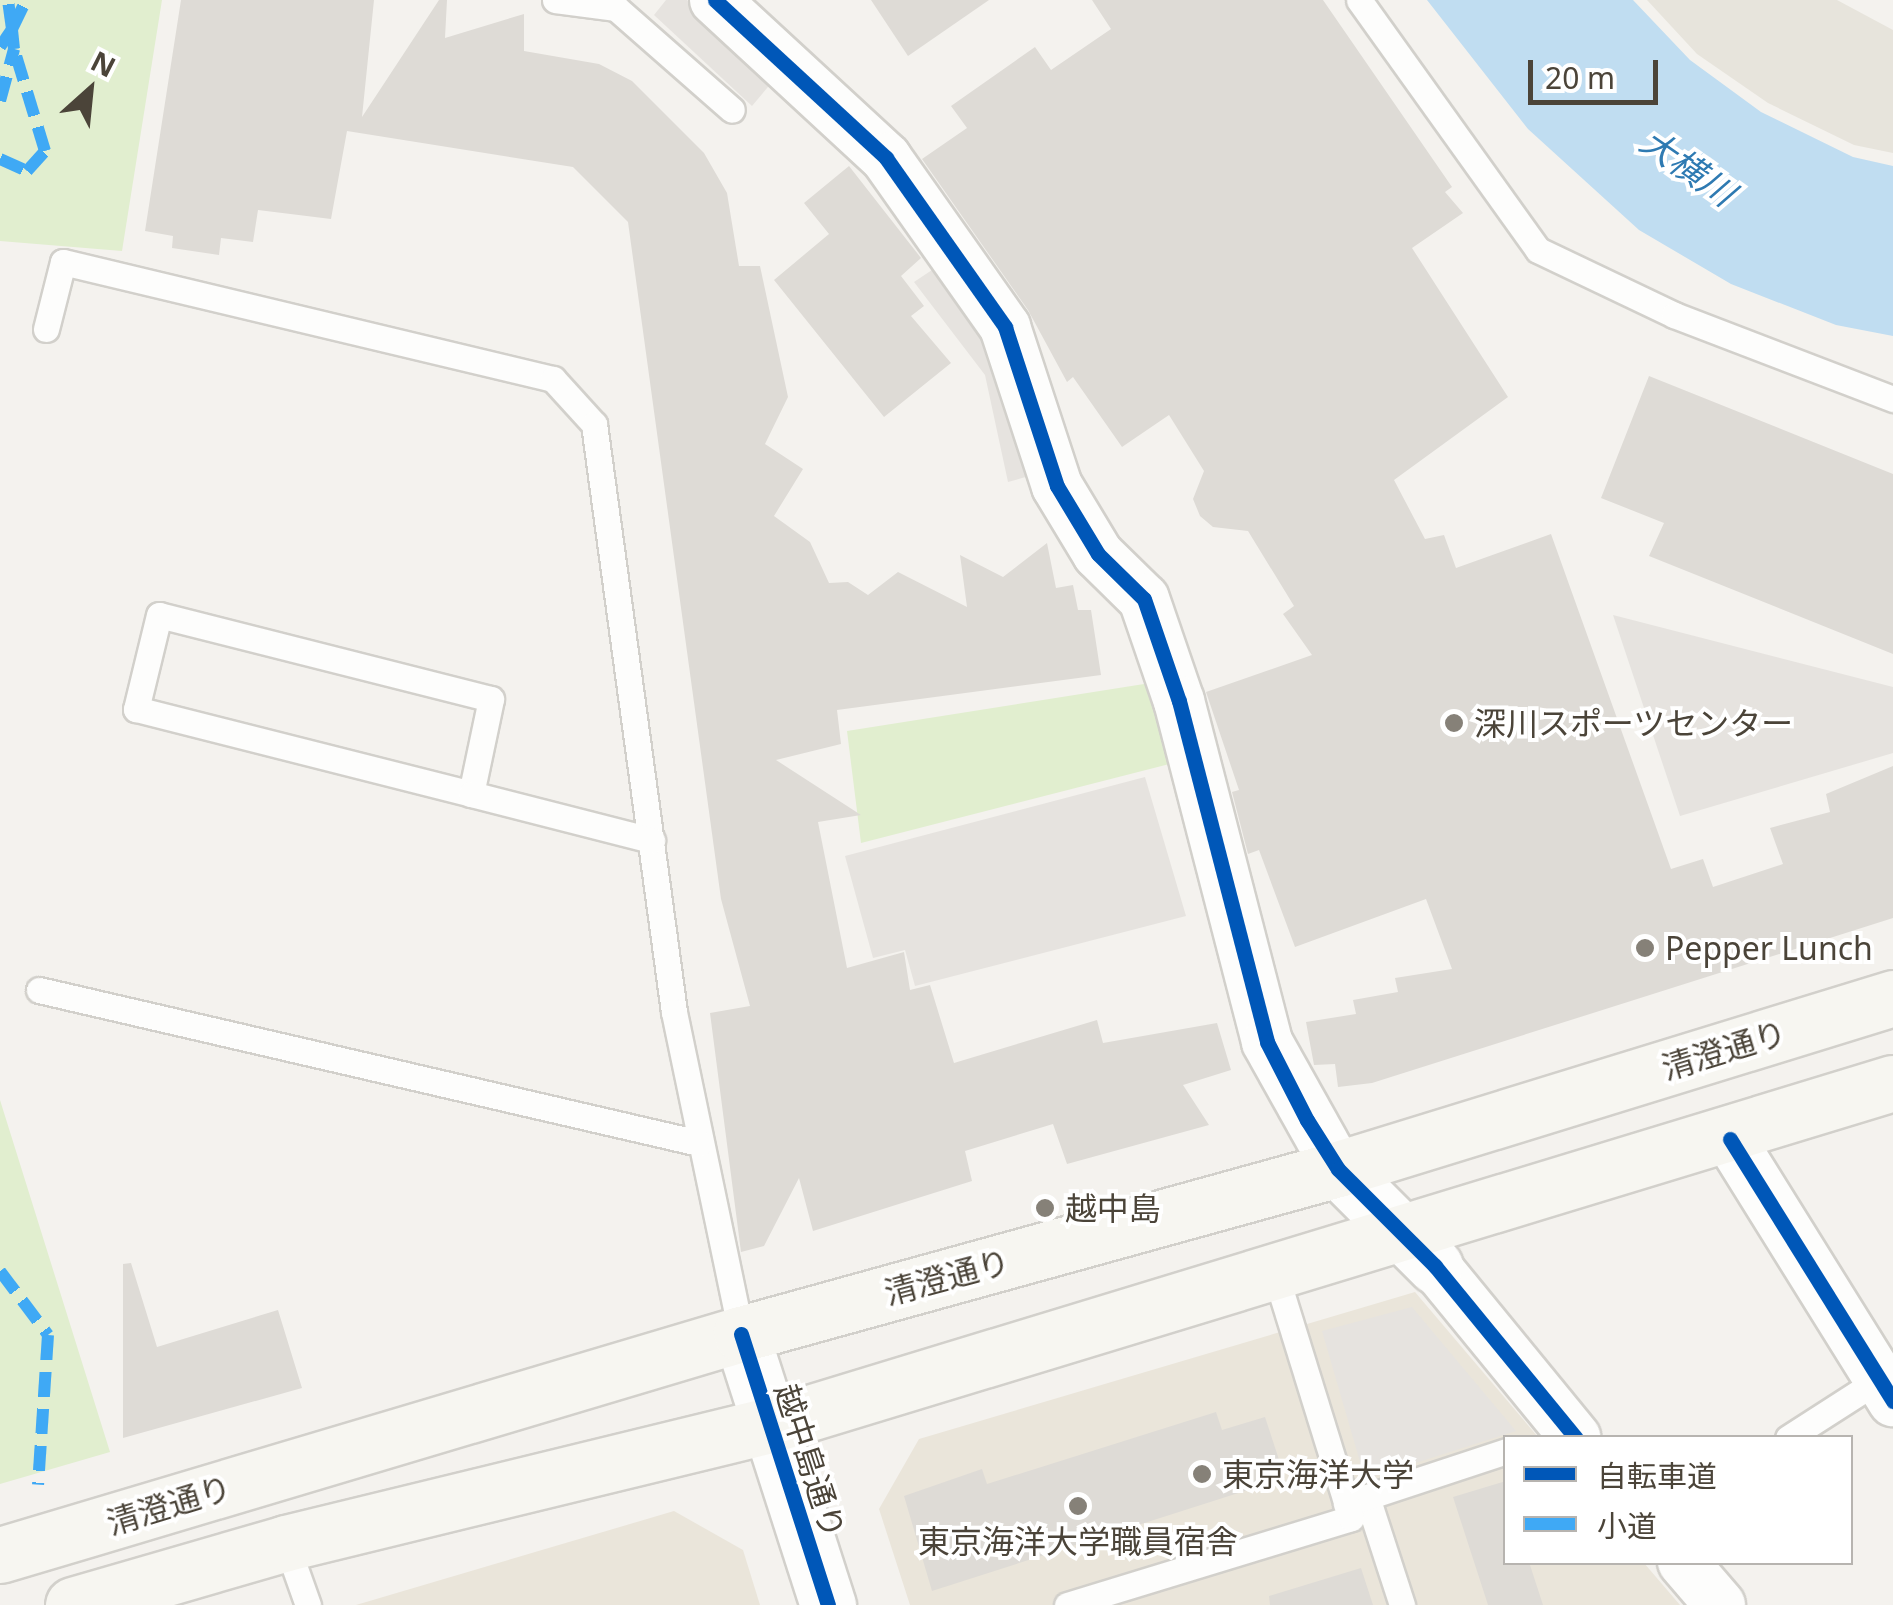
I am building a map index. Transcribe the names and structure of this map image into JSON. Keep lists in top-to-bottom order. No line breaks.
{"streets":{"main road":["清澄通り"],"street":["越中島通り"]},"crossings":[["清澄通り","越中島通り"]],"water":["大横川"],"places":["深川スポーツセンター","Pepper Lunch","越中島","東京海洋大学","東京海洋大学職員宿舎"],"legend":["自転車道","小道"],"scale_bar":"20 m","north":"top right"}
